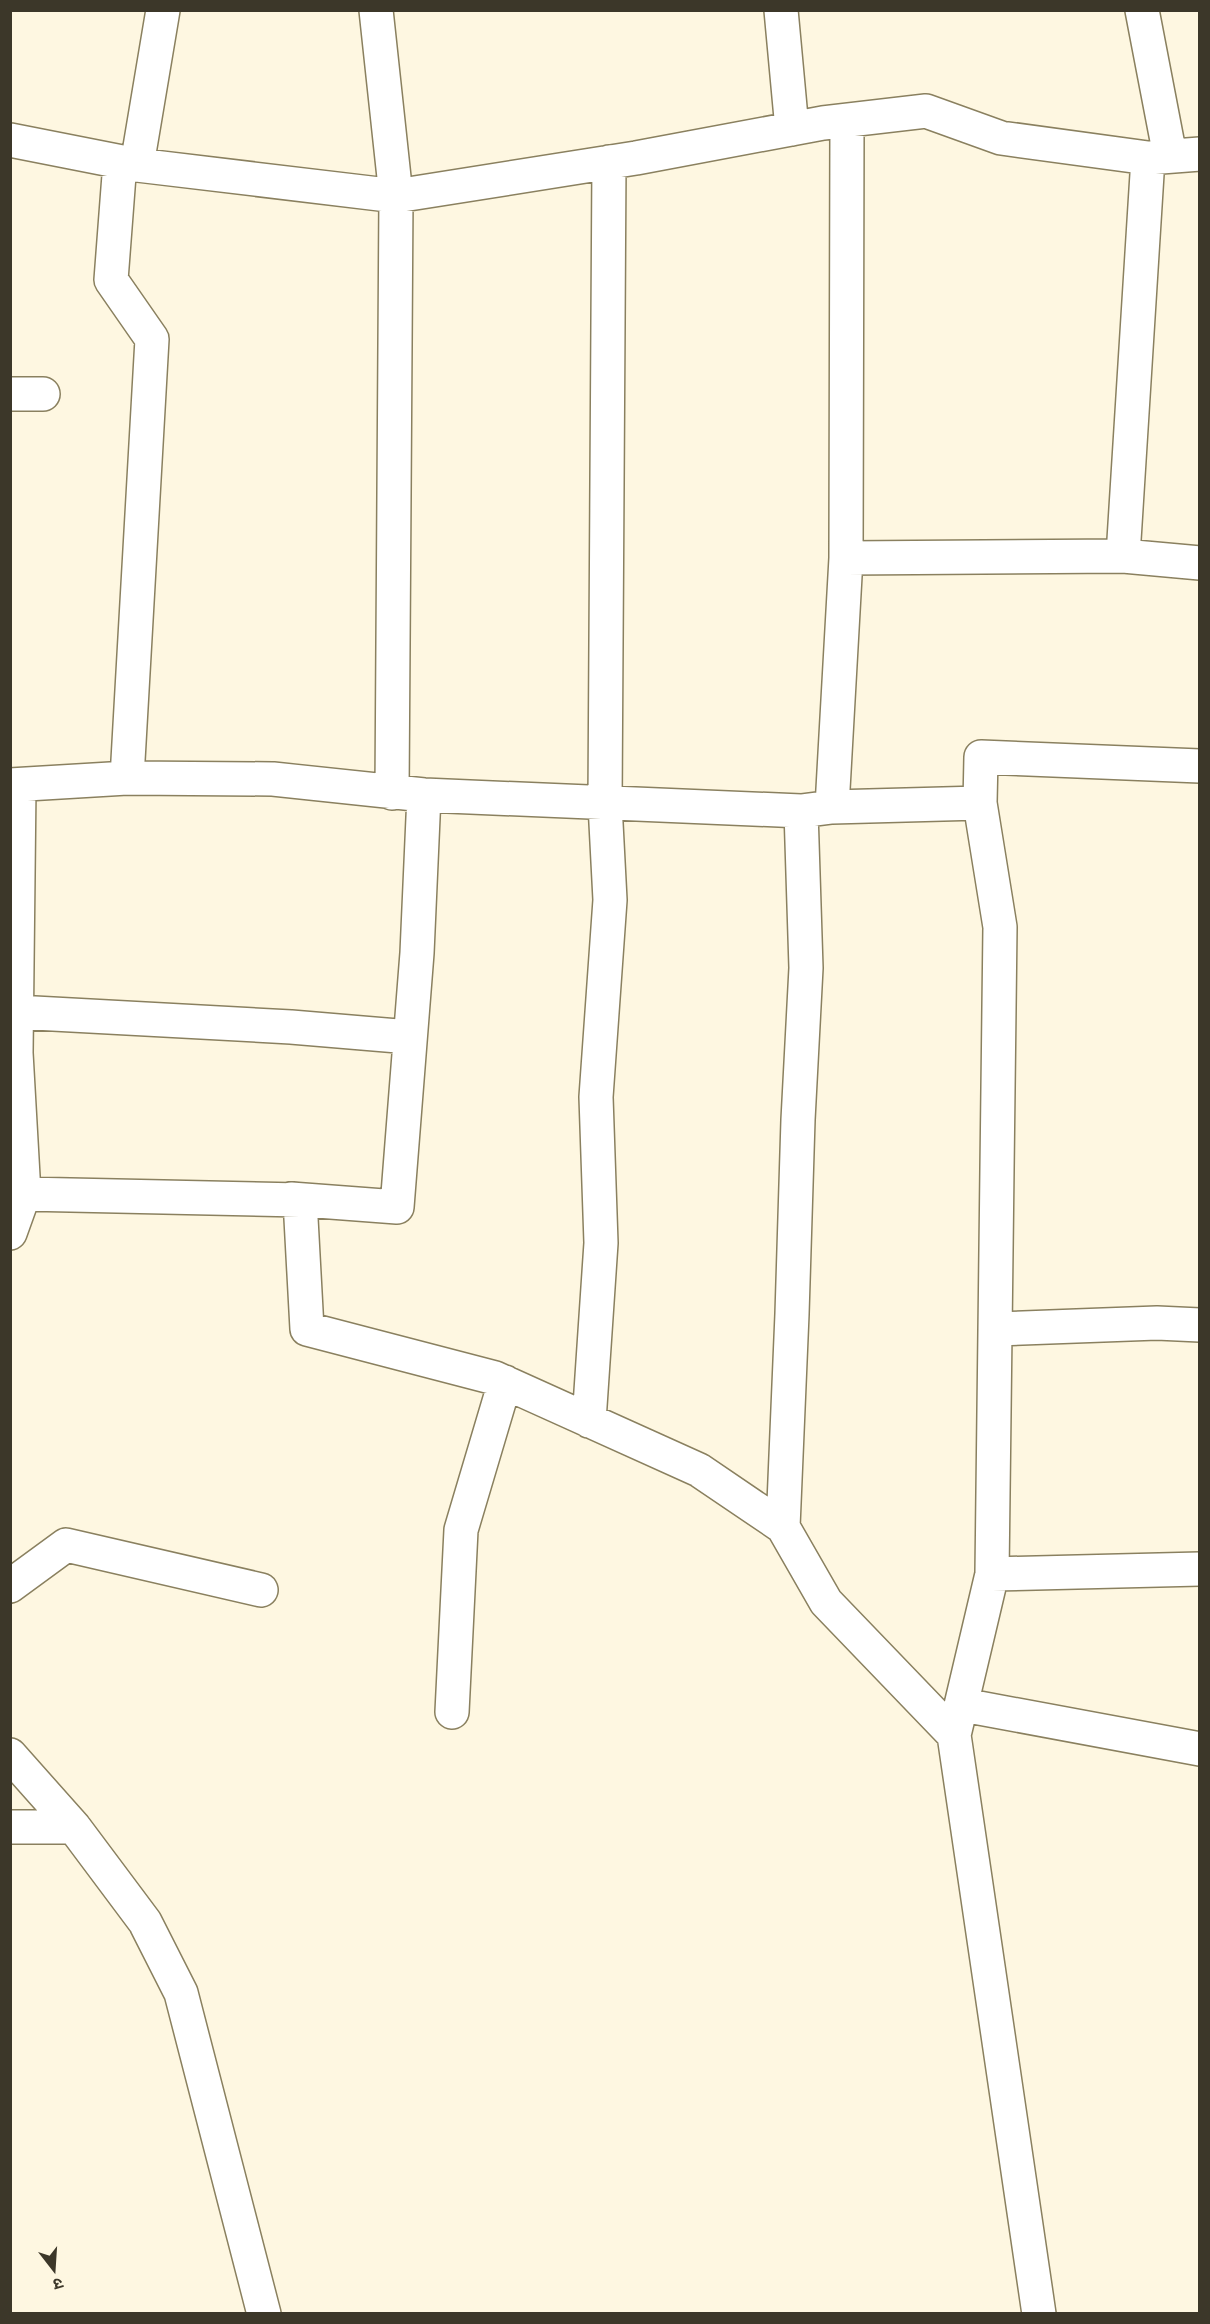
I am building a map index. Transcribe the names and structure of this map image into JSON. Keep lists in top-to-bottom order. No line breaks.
{"north":"bottom"}
